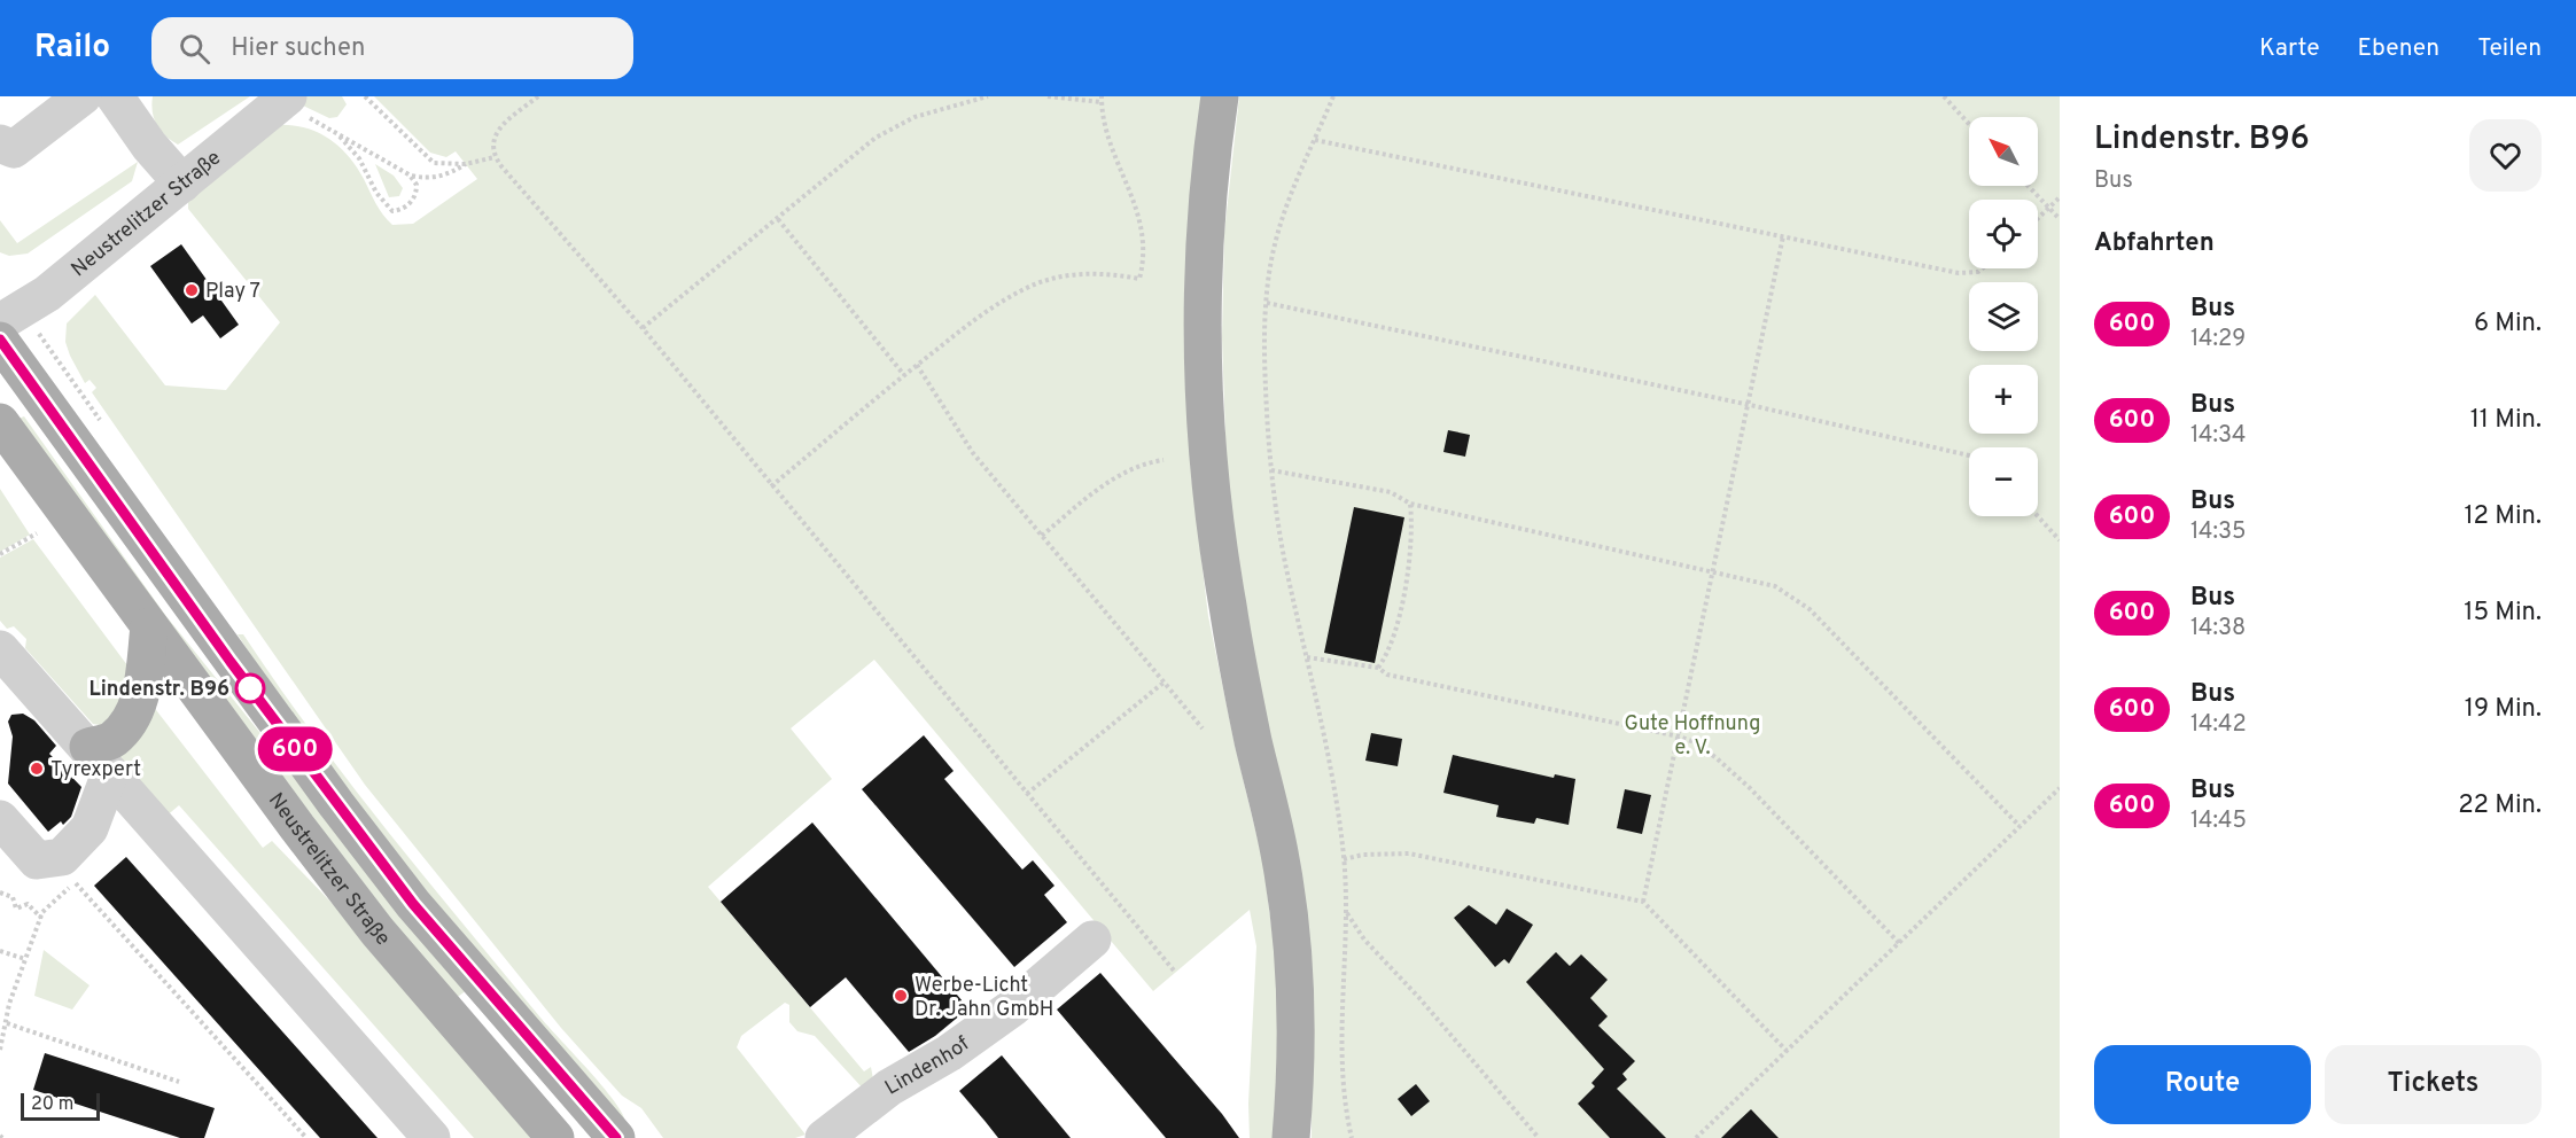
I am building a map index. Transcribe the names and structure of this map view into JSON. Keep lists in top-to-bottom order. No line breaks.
{"streets":{"main road":["Neustrelitzer Straße"],"street":["Lindenhof"]},"parks":["Gute Hoffnung e. V."],"places":["Play 7","Lindenstr. B96","Tyrexpert","Werbe-Licht Dr. Jahn GmbH"],"lines":["bus line 600"],"scale_bar":"20 m","north":"top left","page":{"header":"Railo","search":"Hier suchen","nav":["Karte","Ebenen","Teilen"],"on_map":"600","heading":[["Lindenstr. B96","Bus"],"Abfahrten"],"map_buttons":["+","−"],"list":[{"mark":"600","name":"Bus","note":"14:29","value":"6 Min."},{"mark":"600","name":"Bus","note":"14:34","value":"11 Min."},{"mark":"600","name":"Bus","note":"14:35","value":"12 Min."},{"mark":"600","name":"Bus","note":"14:38","value":"15 Min."},{"mark":"600","name":"Bus","note":"14:42","value":"19 Min."},{"mark":"600","name":"Bus","note":"14:45","value":"22 Min."}],"buttons":["Route","Tickets"],"scale":"20 m"}}
